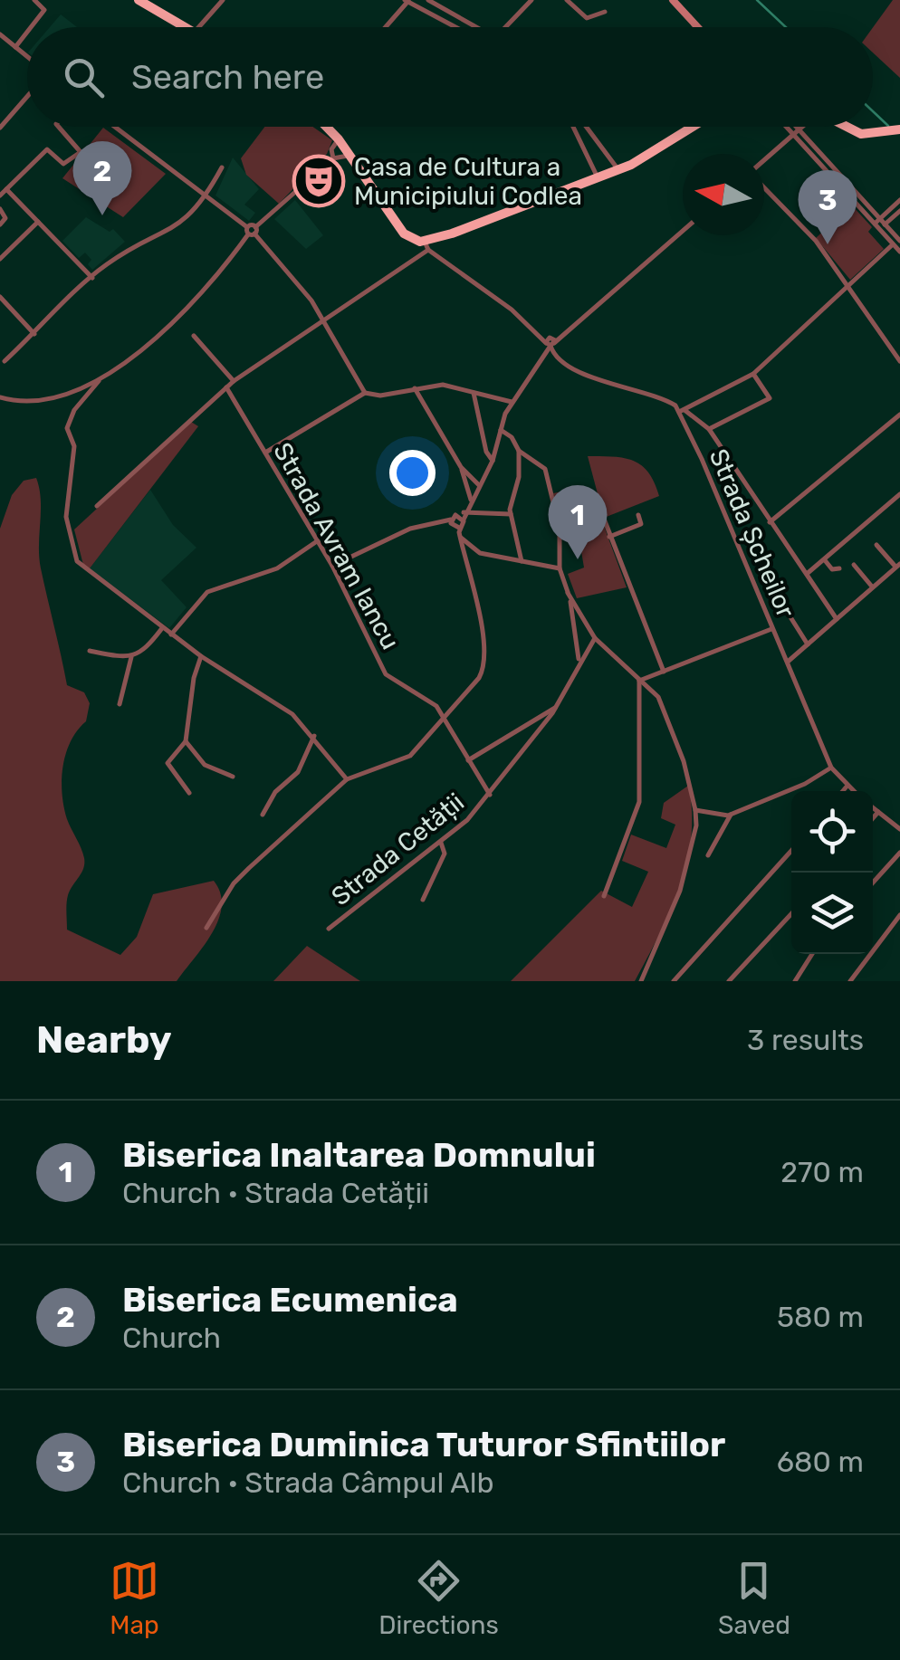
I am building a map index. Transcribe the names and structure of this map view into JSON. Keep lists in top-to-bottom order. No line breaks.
{"streets":{"street":["Strada Șcheilor","Strada Avram Iancu","Strada Cetății"]},"crossings":[["Strada Avram Iancu","Strada Cetății"]],"places":{"theatre":["Casa de Cultura a Municipiului Codlea"]},"north":"left","page":{"search":"Search here","pins":["2","3","1"],"heading":["Nearby","3 results"],"list":[{"mark":"1","name":"Biserica Inaltarea Domnului","note":"Church · Strada Cetății","value":"270 m"},{"mark":"2","name":"Biserica Ecumenica","note":"Church","value":"580 m"},{"mark":"3","name":"Biserica Duminica Tuturor Sfintiilor","note":"Church · Strada Câmpul Alb","value":"680 m"}],"nav":["Map","Directions","Saved"]}}
